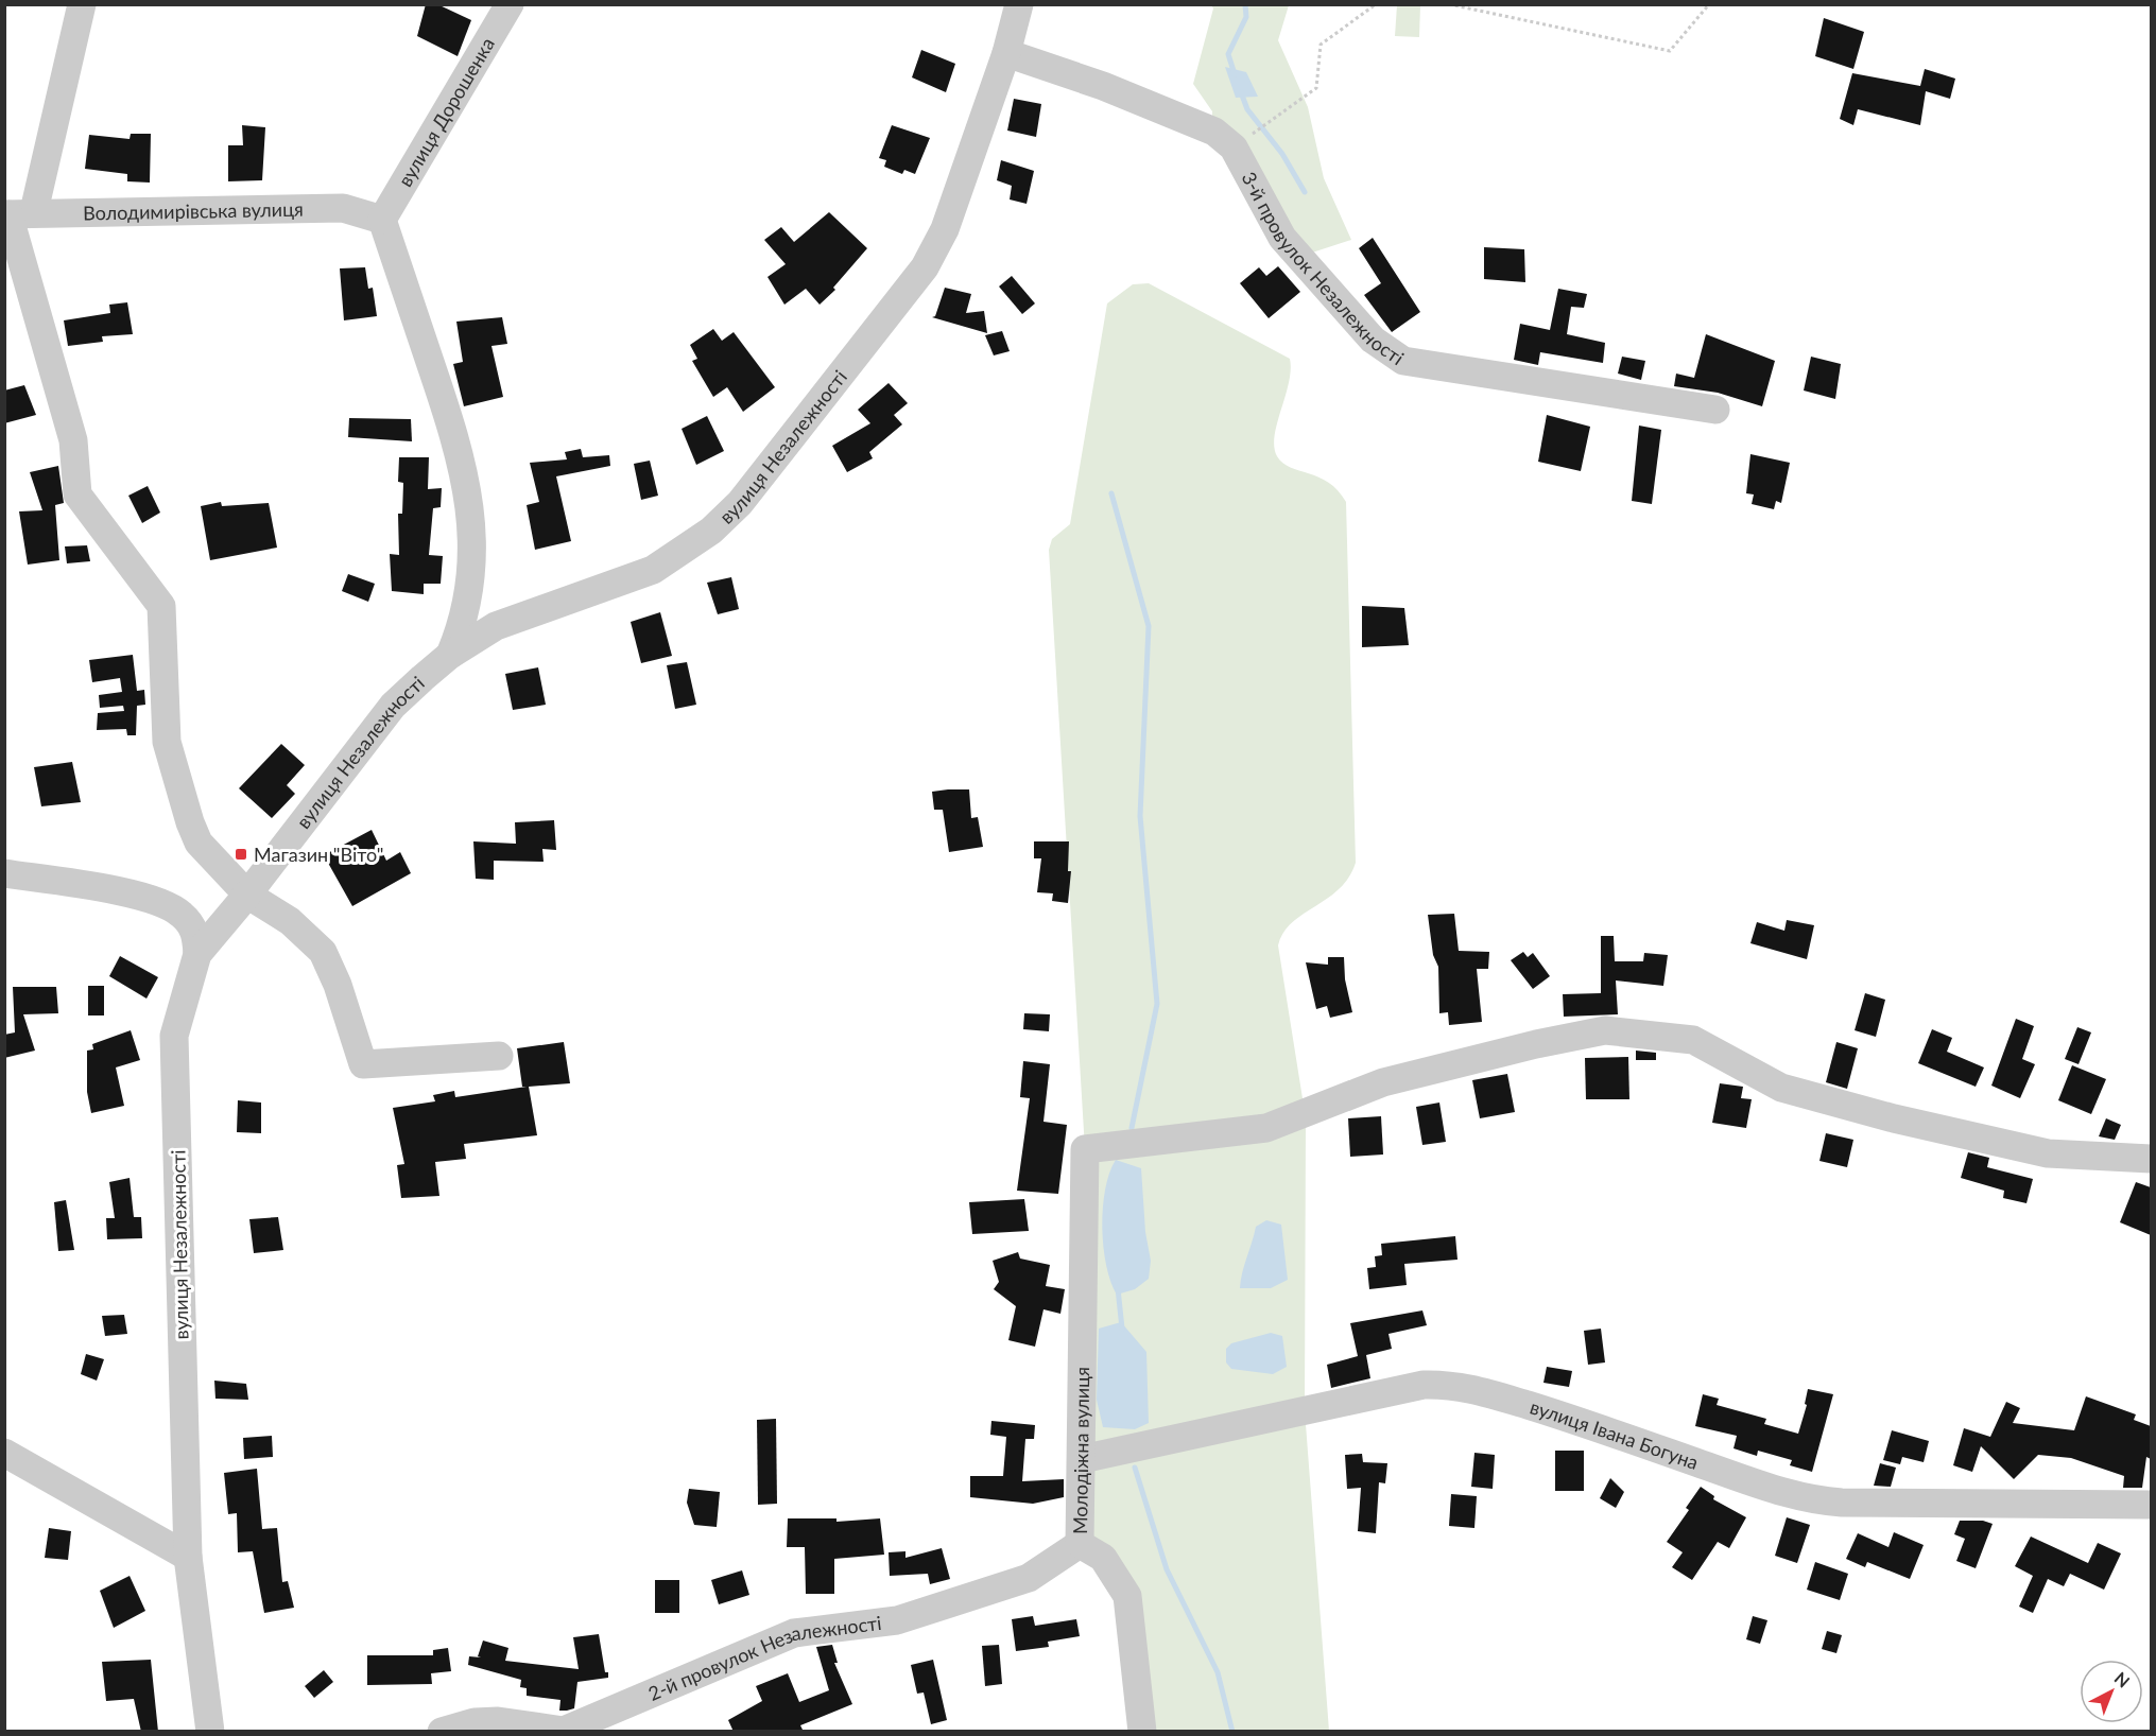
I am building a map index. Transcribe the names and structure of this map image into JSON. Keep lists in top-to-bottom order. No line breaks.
{"streets":{"street":["вулиця Дорошенка","Володимирівська вулиця","3-й провулок Незалежності","вулиця Незалежності","вулиця Івана Богуна","Молодіжна вулиця","2-й провулок Незалежності"]},"crossings":[["вулиця Дорошенка","Володимирівська вулиця"],["3-й провулок Незалежності","вулиця Незалежності"],["вулиця Івана Богуна","Молодіжна вулиця"],["Молодіжна вулиця","2-й провулок Незалежності"]],"places":{"transit":["Магазин \"Віто\""]},"north":"top right"}
